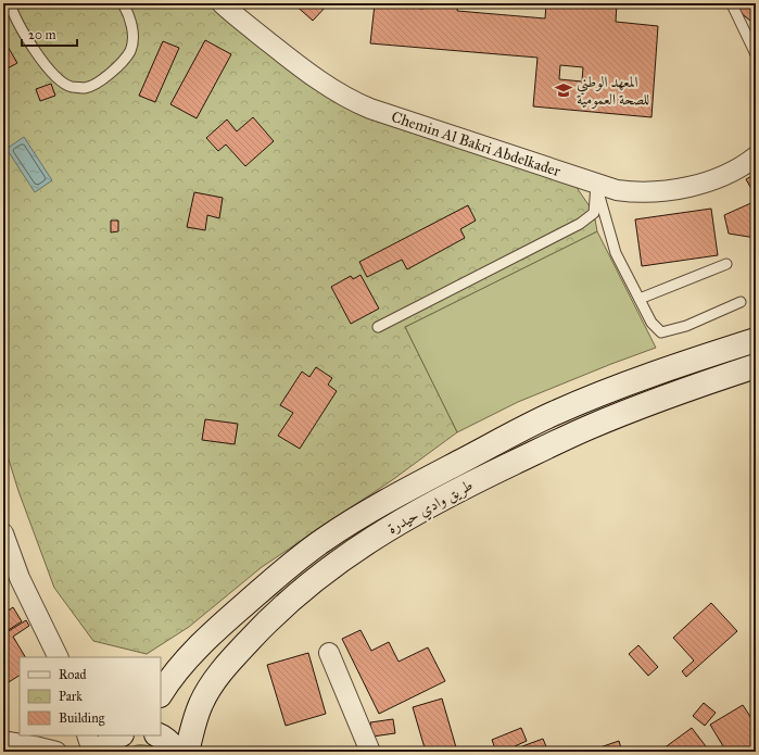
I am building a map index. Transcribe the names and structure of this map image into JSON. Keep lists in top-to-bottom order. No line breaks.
{"streets":{"main road":["طريق وادي حيدرة"],"street":["Chemin Al Bakri Abdelkader"]},"places":{"school or university":["المعهد الوطني للصحة العمومية"]},"legend":["Road","Park","Building"],"scale_bar":"20 m"}
